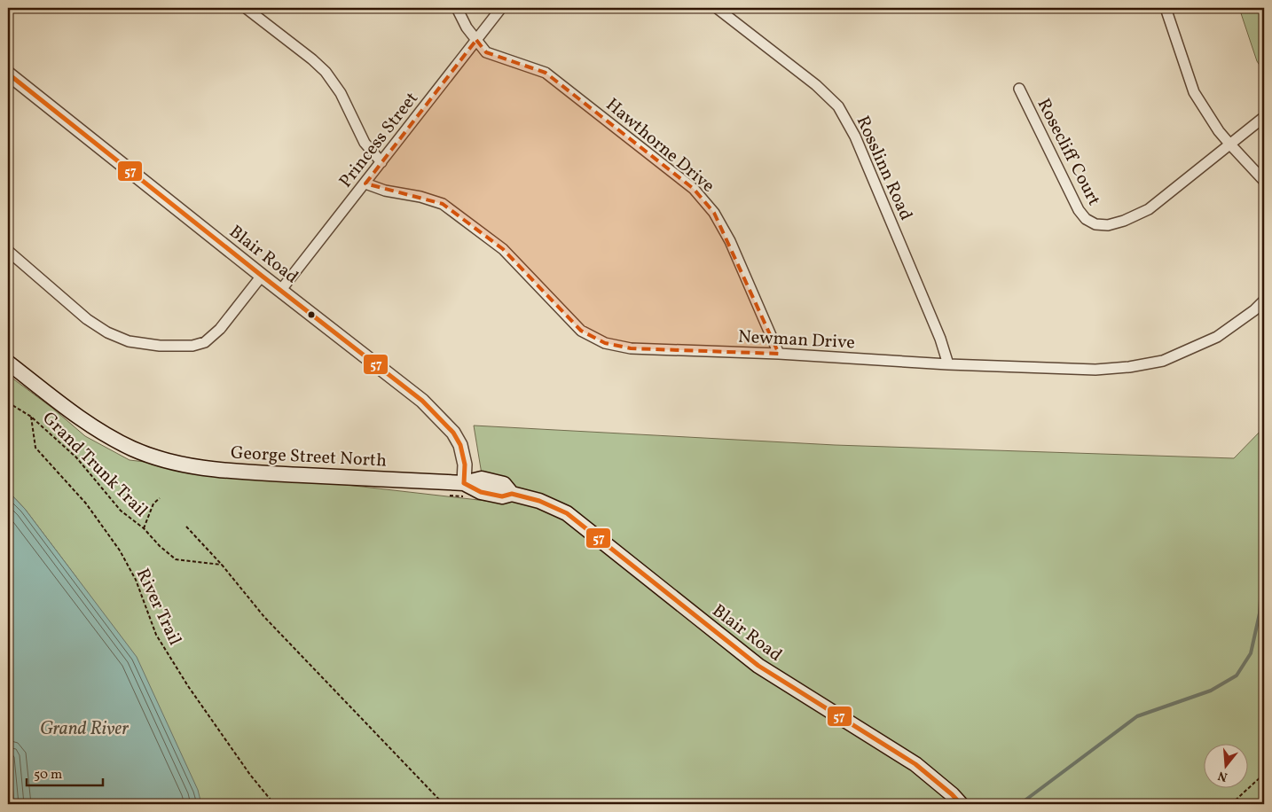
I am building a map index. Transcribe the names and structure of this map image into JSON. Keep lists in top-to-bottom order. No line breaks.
{"streets":{"main road":["Blair Road","George Street North"],"street":["Princess Street","Hawthorne Drive","Rosecliff Court","Rosslinn Road","Newman Drive"],"path":["Grand Trunk Trail","River Trail"]},"crossings":[["Princess Street","Hawthorne Drive"],["Princess Street","Blair Road"],["Princess Street","Newman Drive"],["Hawthorne Drive","Newman Drive"],["Rosslinn Road","Newman Drive"],["Blair Road","George Street North"],["Grand Trunk Trail","River Trail"]],"water":["Grand River"],"lines":["transit line 57"],"scale_bar":"50 m","north":"bottom"}
